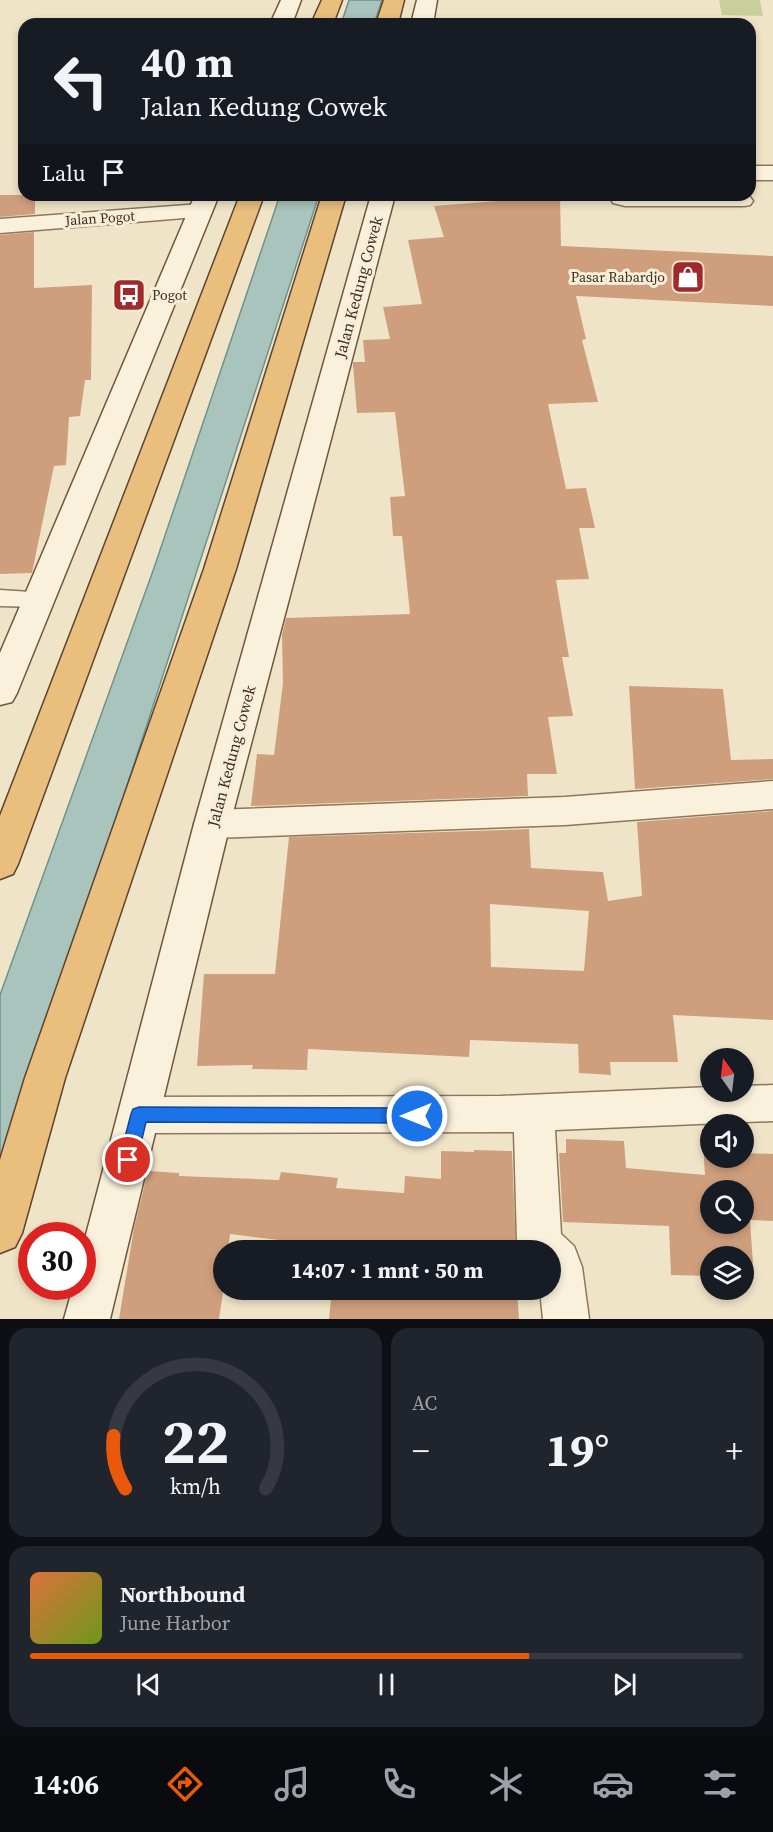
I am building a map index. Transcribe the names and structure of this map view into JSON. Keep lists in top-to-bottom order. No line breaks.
{"streets":{"main road":["Jalan Pogot","Jalan Kedung Cowek"]},"places":{"shop":["Pasar Rabardjo"],"bus stop":["Pogot"]},"north":"top","page":{"turn":["40 m","Jalan Kedung Cowek"],"then":"Lalu","limit":"30","trip":"14:07 · 1 mnt · 50 m","tile":"AC","heat":["−","19°","+"],"song":["Northbound","June Harbor"],"tabs":"14:06","gauge":["22","km/h"]}}
